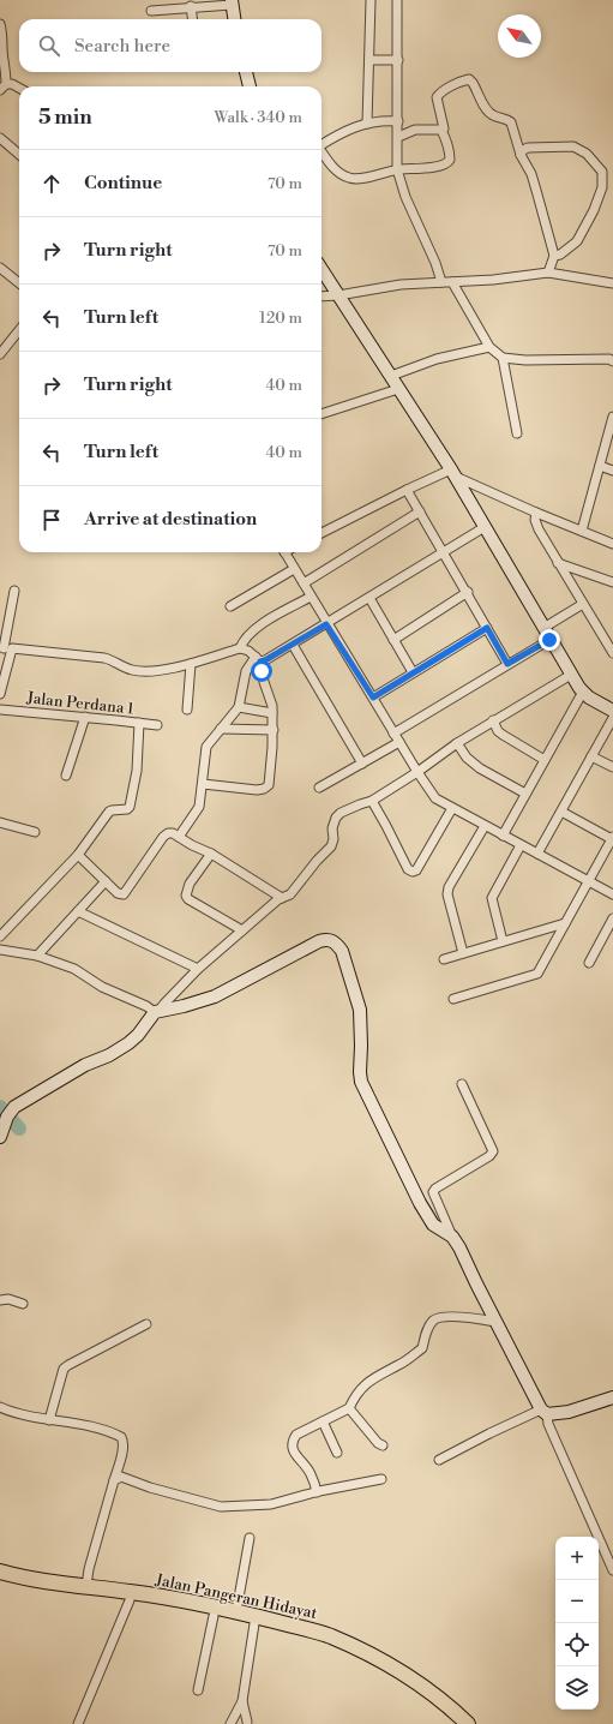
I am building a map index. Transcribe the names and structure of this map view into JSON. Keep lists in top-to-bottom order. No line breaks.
{"streets":{"highway":["Jalan Pangeran Hidayat"],"street":["Jalan Perdana 1"]},"north":"top left","page":{"search":"Search here","heading":["5 min","Walk · 340 m"],"list":[["Continue","70 m"],["Turn right","70 m"],["Turn left","120 m"],["Turn right","40 m"],["Turn left","40 m"],"Arrive at destination"],"map_buttons":["+","−"]}}
